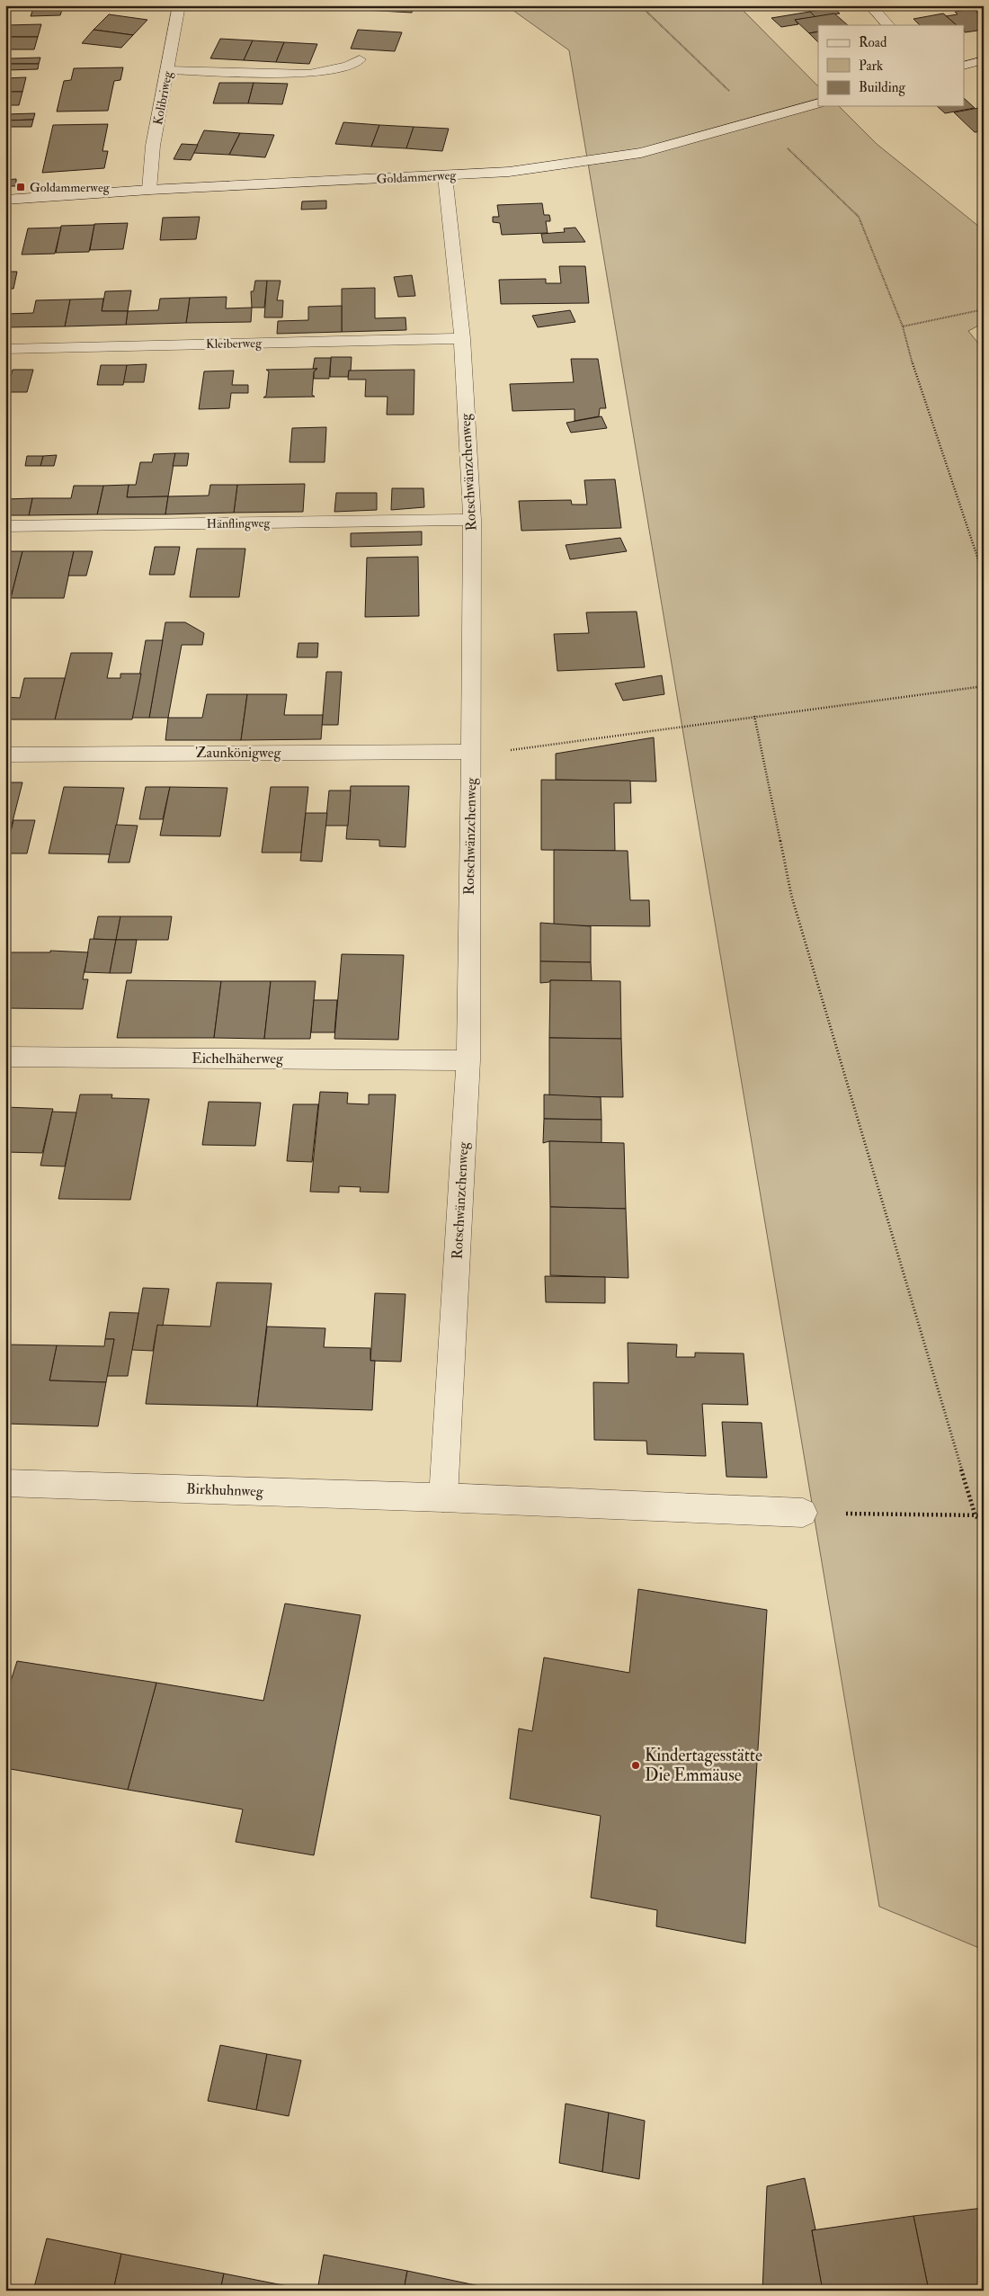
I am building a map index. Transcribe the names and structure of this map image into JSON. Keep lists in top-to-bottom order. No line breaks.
{"streets":{"street":["Kolibriweg","Goldammerweg","Kleiberweg","Rotschwänzchenweg","Hänflingweg","Zaunkönigweg","Eichelhäherweg","Birkhuhnweg"]},"crossings":[["Kolibriweg","Goldammerweg"],["Goldammerweg","Rotschwänzchenweg"],["Kleiberweg","Rotschwänzchenweg"],["Rotschwänzchenweg","Hänflingweg"],["Rotschwänzchenweg","Zaunkönigweg"],["Rotschwänzchenweg","Eichelhäherweg"],["Rotschwänzchenweg","Birkhuhnweg"]],"places":{"transit":["Goldammerweg"],"other":["Kindertagesstätte Die Emmäuse"]},"legend":["Road","Park","Building"]}
